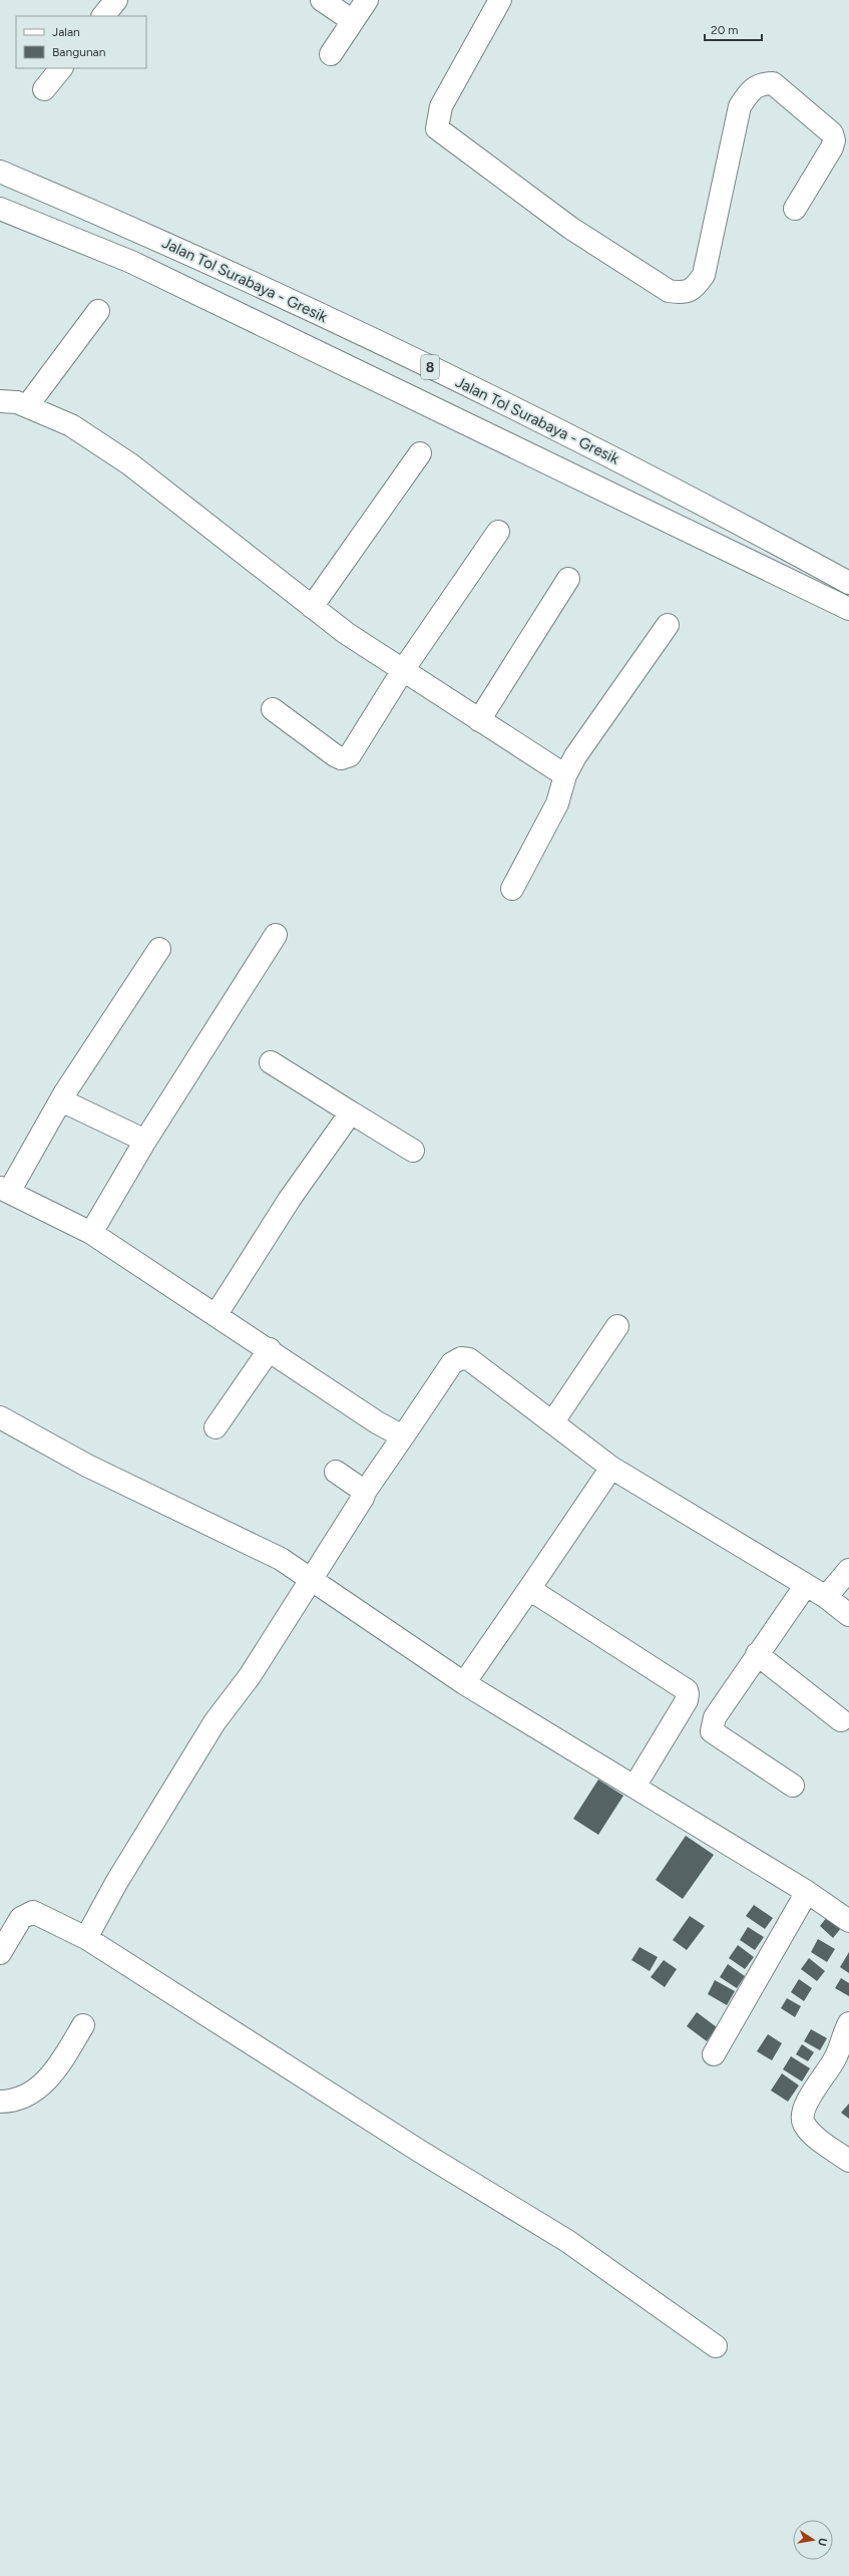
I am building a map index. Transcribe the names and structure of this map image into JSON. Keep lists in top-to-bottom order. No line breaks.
{"streets":{"main road":["Jalan Tol Surabaya - Gresik","8"]},"legend":["Jalan","Bangunan"],"scale_bar":"20 m","north":"right"}
